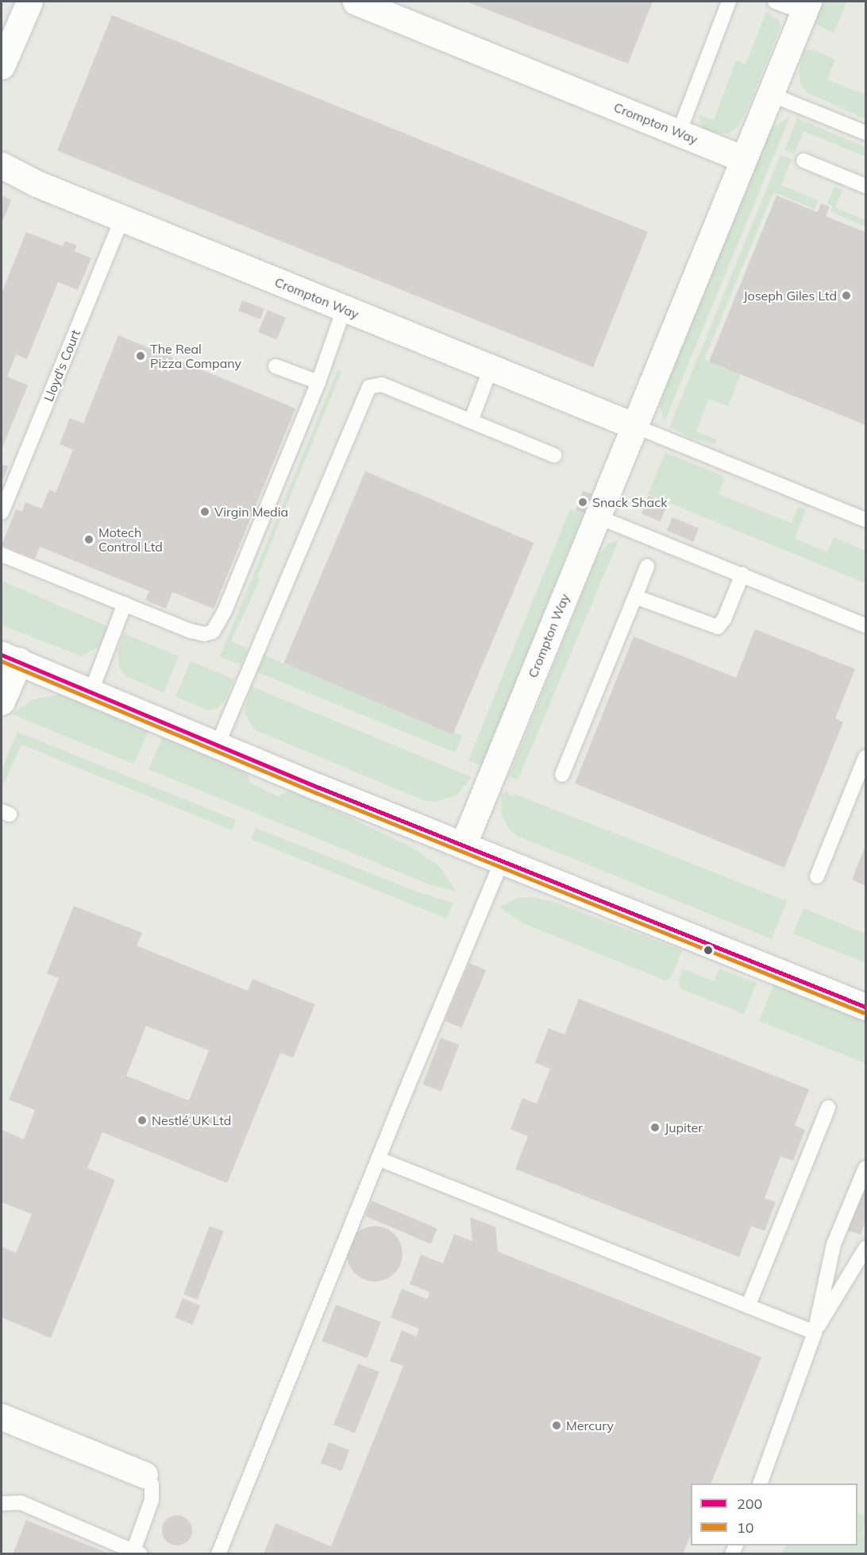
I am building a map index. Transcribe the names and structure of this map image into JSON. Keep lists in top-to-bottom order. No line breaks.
{"streets":{"street":["Crompton Way"],"lane":["Lloyd's Court"]},"crossings":[["Crompton Way","Lloyd's Court"]],"places":["Joseph Giles Ltd","The Real Pizza Company","Snack Shack","Virgin Media","Motech Control Ltd","Nestlé UK Ltd","Jupiter","Mercury"],"lines":["transit line 200","transit line 10"],"legend":["200","10"]}
